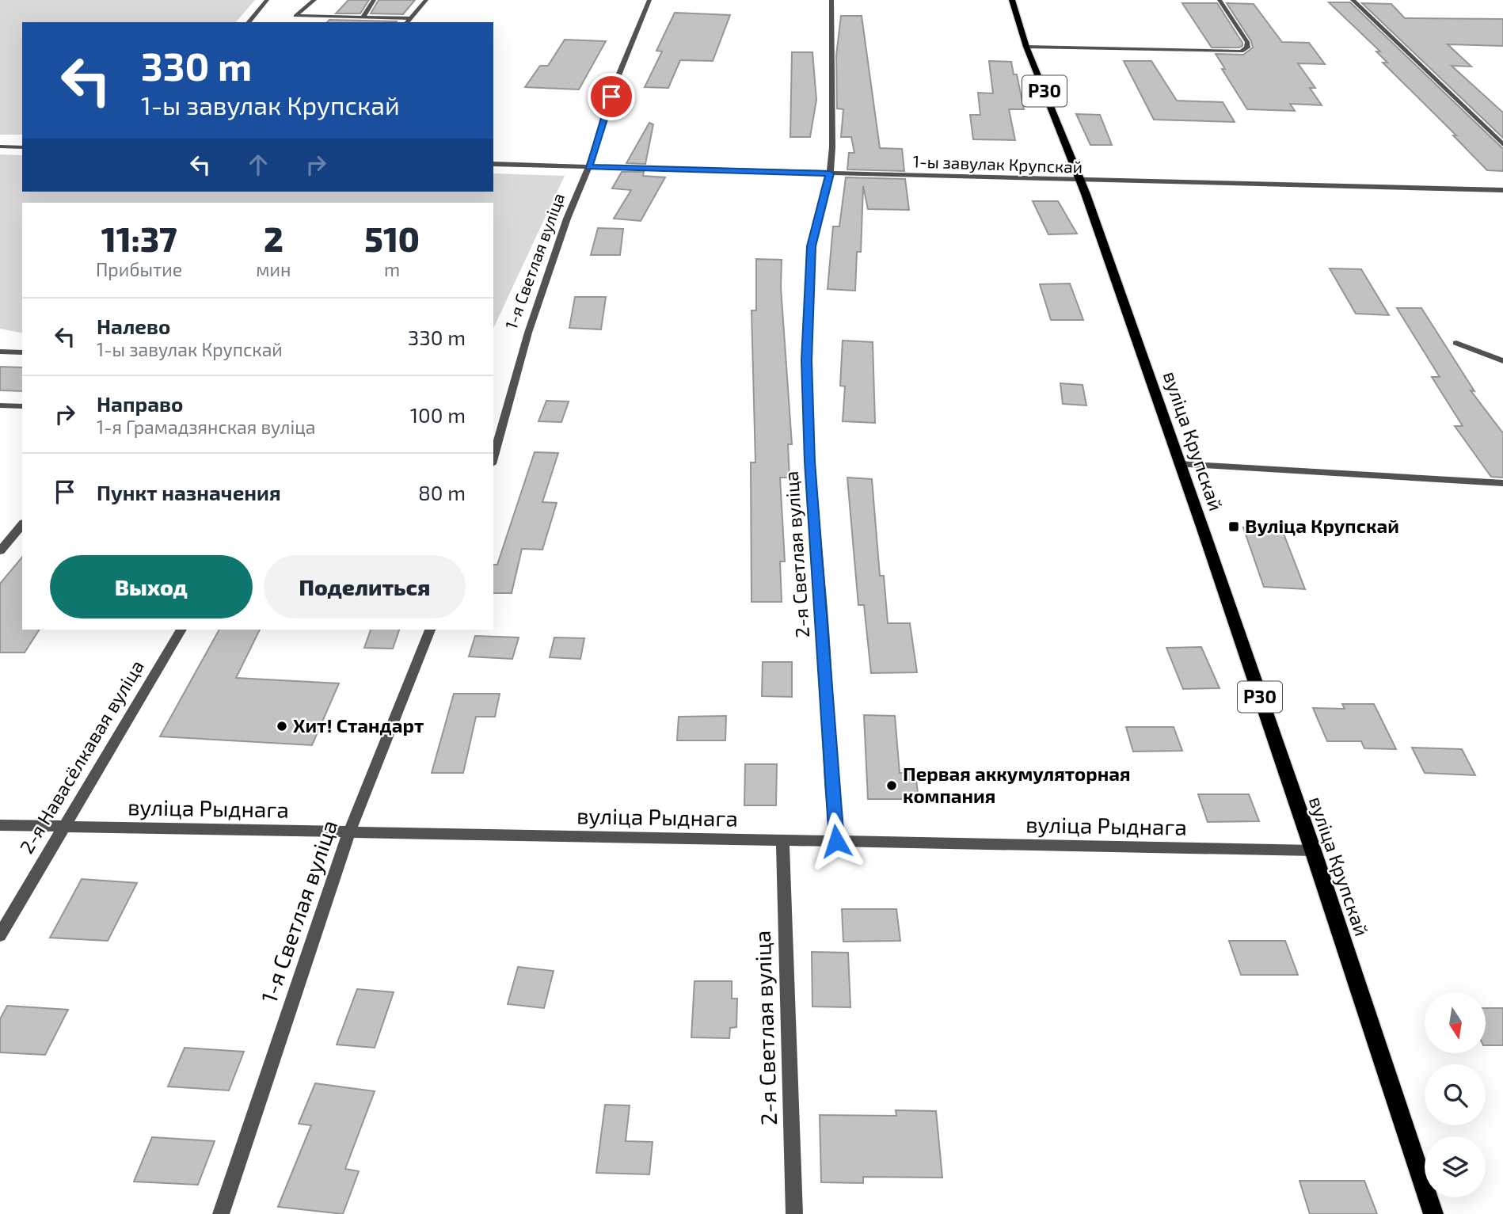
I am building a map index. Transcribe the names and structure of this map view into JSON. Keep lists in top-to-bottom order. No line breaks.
{"streets":{"main road":["Р30","вуліца Крупскай"],"street":["1-ы завулак Крупскай","1-я Светлая вуліца","2-я Светлая вуліца","2-я Навасёлкавая вуліца","вуліца Рыднага"]},"crossings":[["1-ы завулак Крупскай","1-я Светлая вуліца"],["1-ы завулак Крупскай","вуліца Крупскай"],["1-ы завулак Крупскай","2-я Светлая вуліца"],["1-я Светлая вуліца","вуліца Рыднага"],["вуліца Крупскай","вуліца Рыднага"],["2-я Светлая вуліца","вуліца Рыднага"],["2-я Навасёлкавая вуліца","вуліца Рыднага"]],"places":{"transit":["Вуліца Крупскай"],"other":["Хит! Стандарт","Первая аккумуляторная компания"]},"north":"bottom","page":{"turn":["330 m","1-ы завулак Крупскай"],"eta":["11:37","Прибытие","2","мин","510","m"],"list":[{"name":"Налево","note":"1-ы завулак Крупскай","value":"330 m"},{"name":"Направо","note":"1-я Грамадзянская вуліца","value":"100 m"},{"name":"Пункт назначения","value":"80 m"}],"buttons":["Выход","Поделиться"]}}
